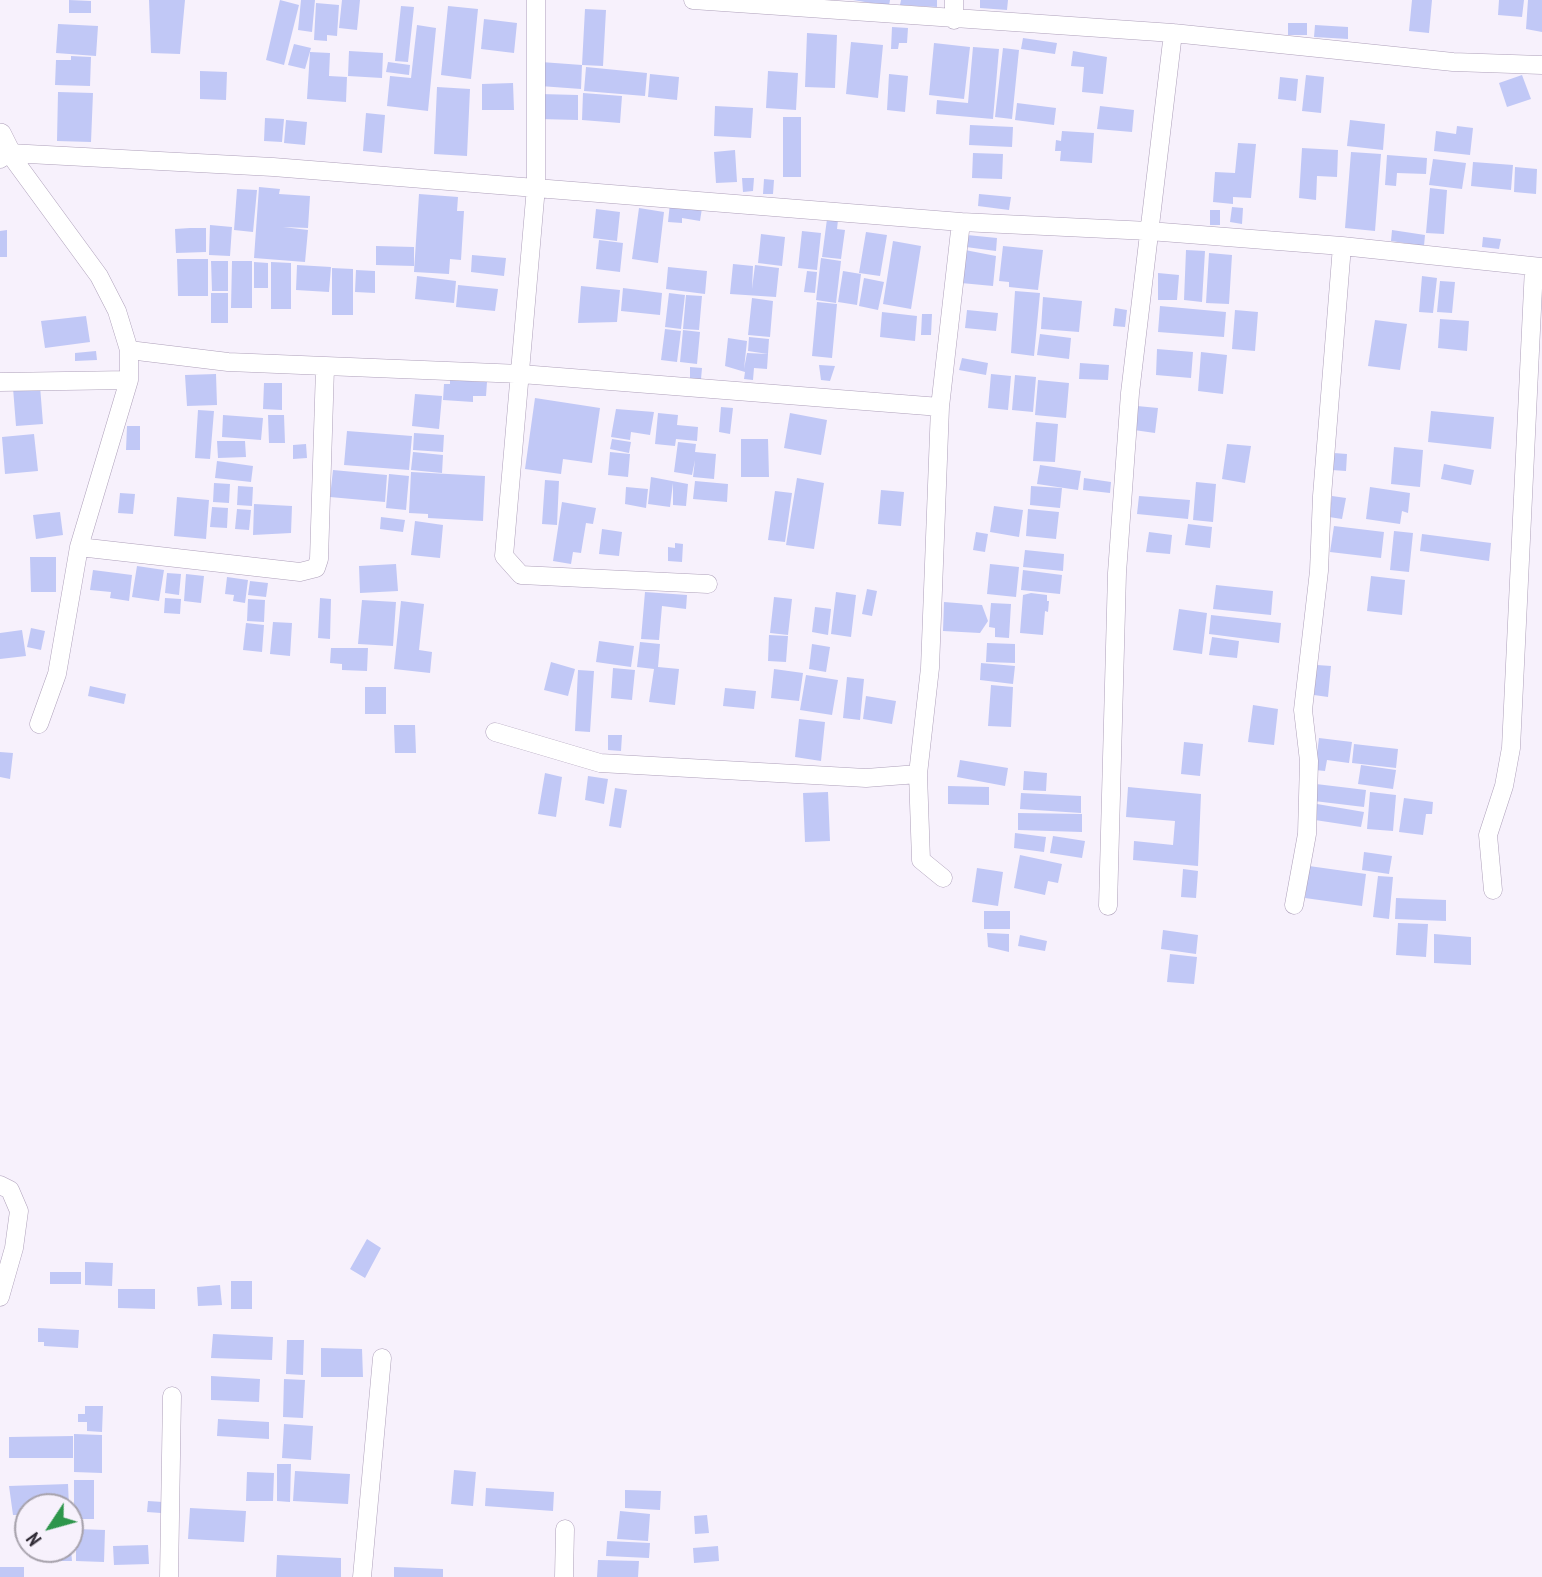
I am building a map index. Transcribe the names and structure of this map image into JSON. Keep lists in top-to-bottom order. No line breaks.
{"north":"bottom left"}
